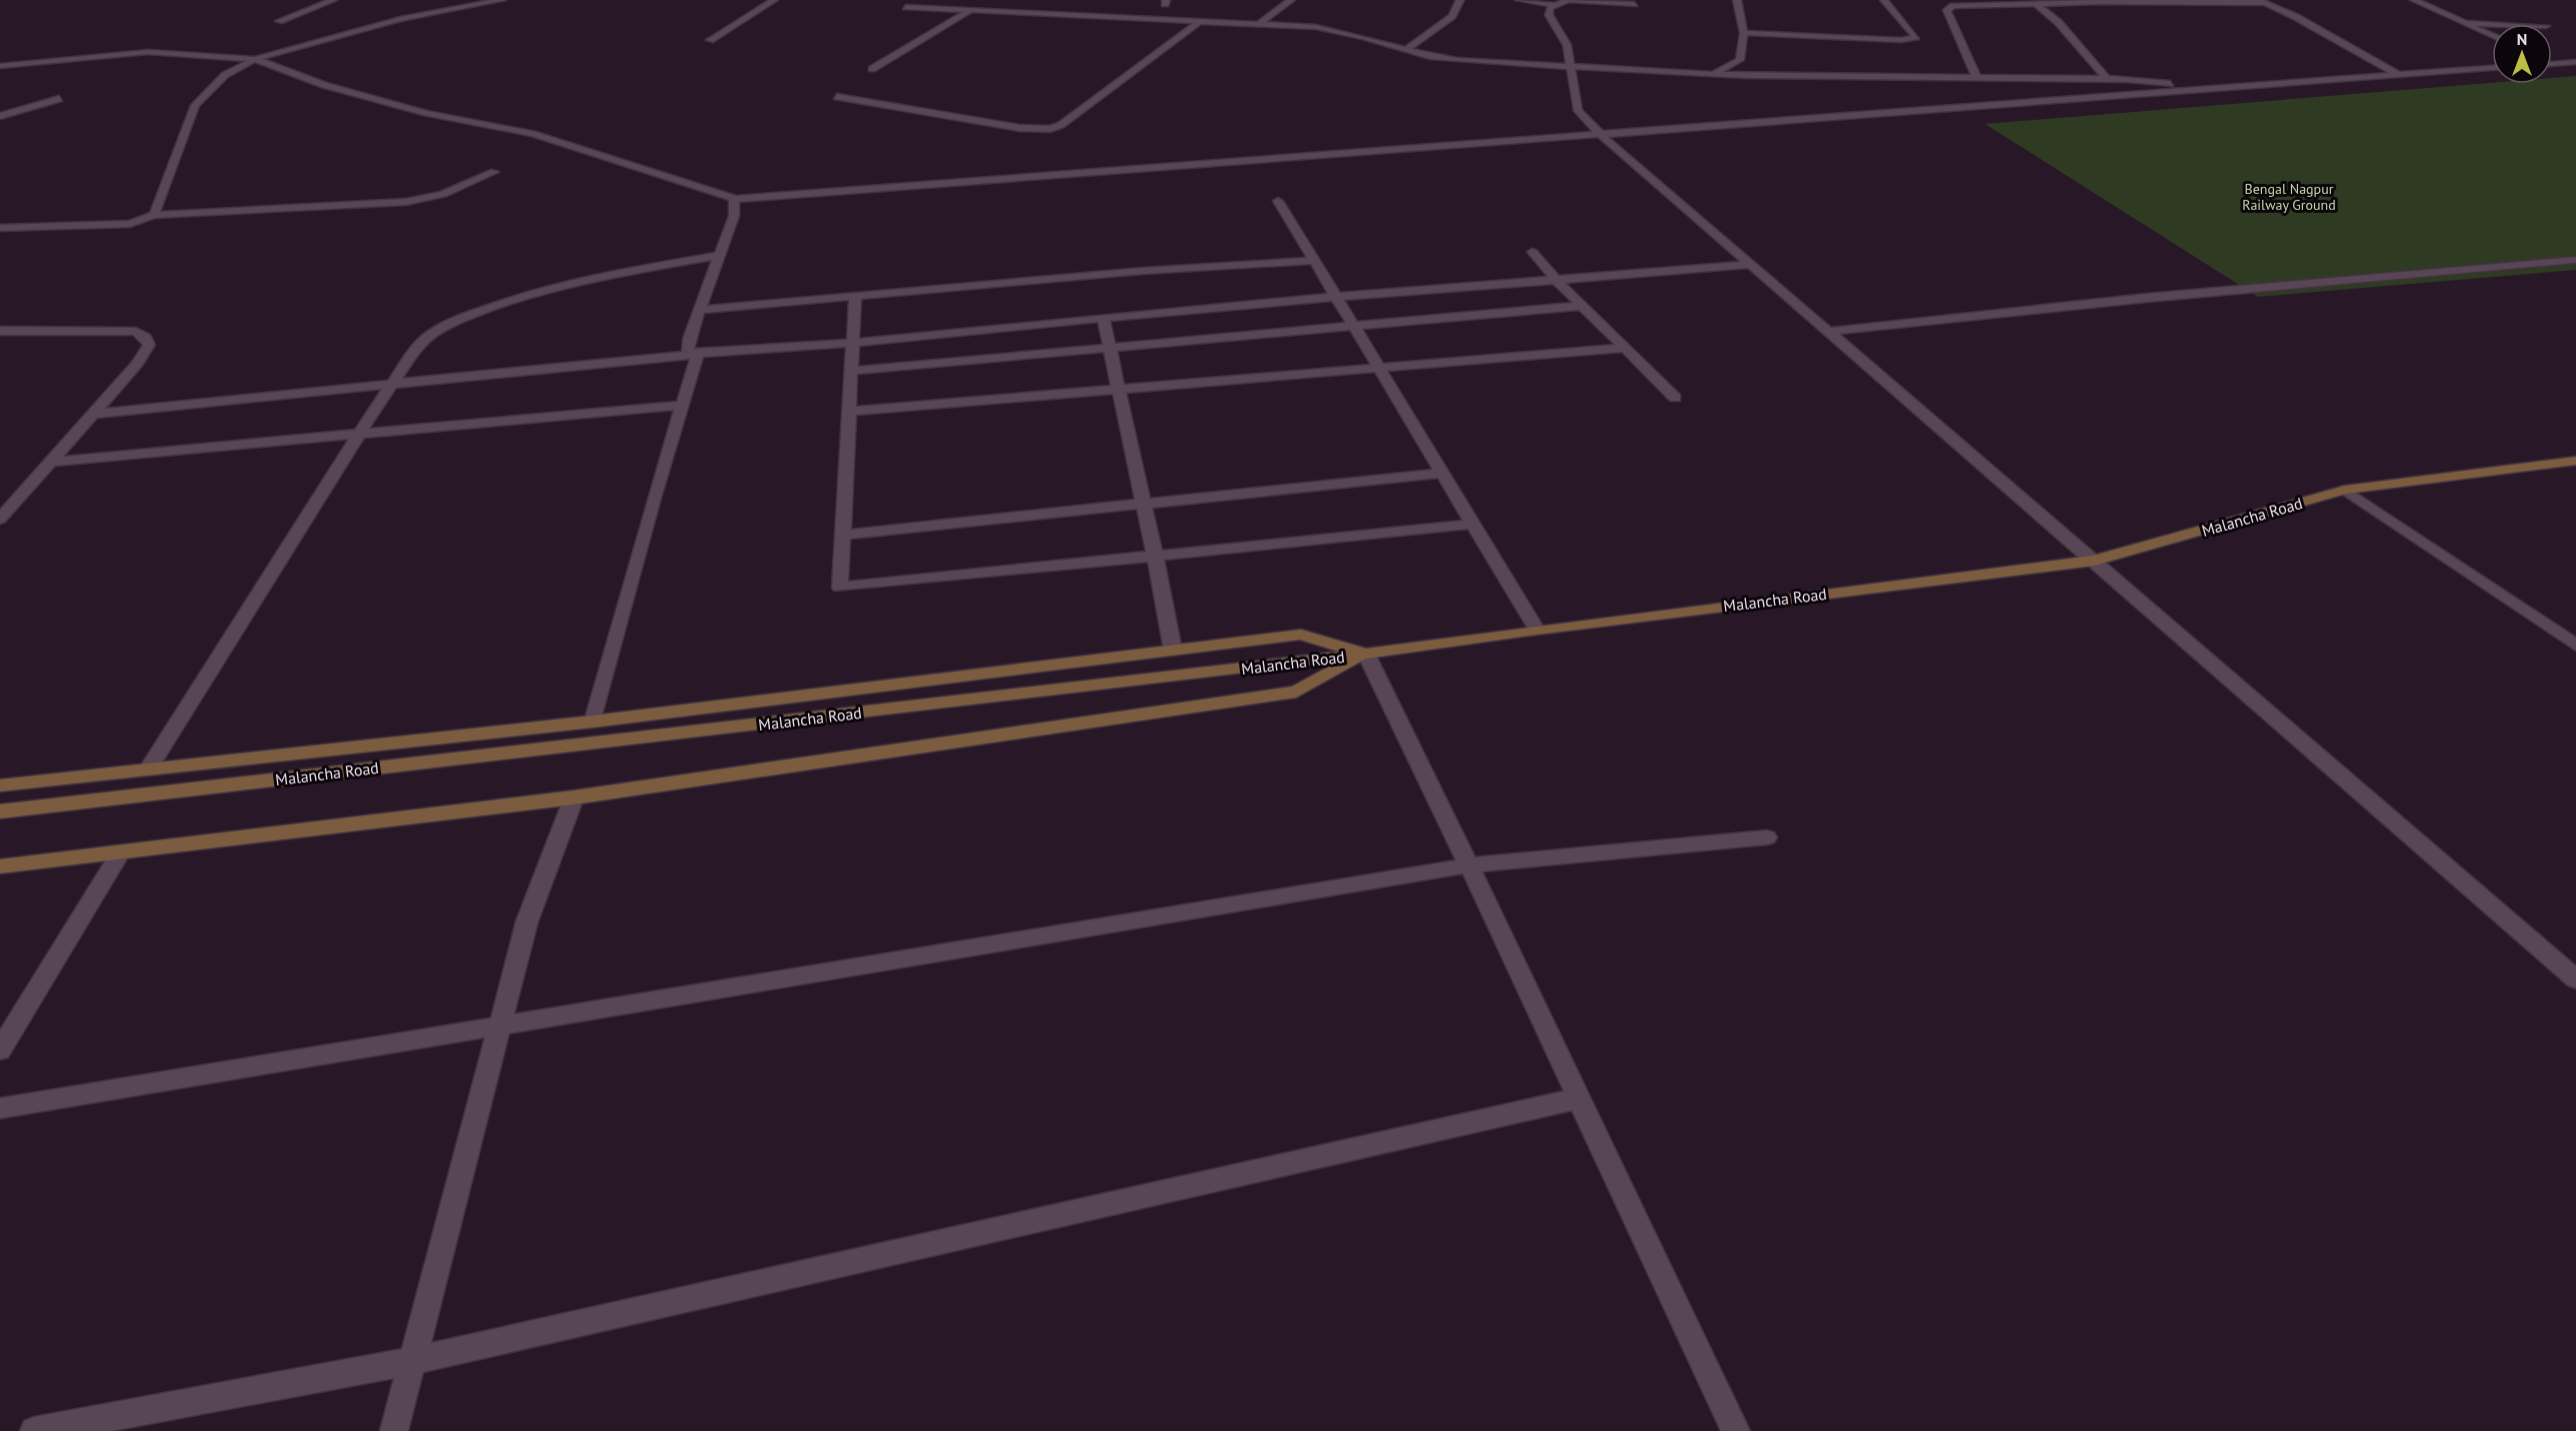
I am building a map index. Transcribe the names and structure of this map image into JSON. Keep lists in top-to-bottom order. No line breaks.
{"streets":{"main road":["Malancha Road"]},"parks":["Bengal Nagpur Railway Ground"],"north":"top"}
